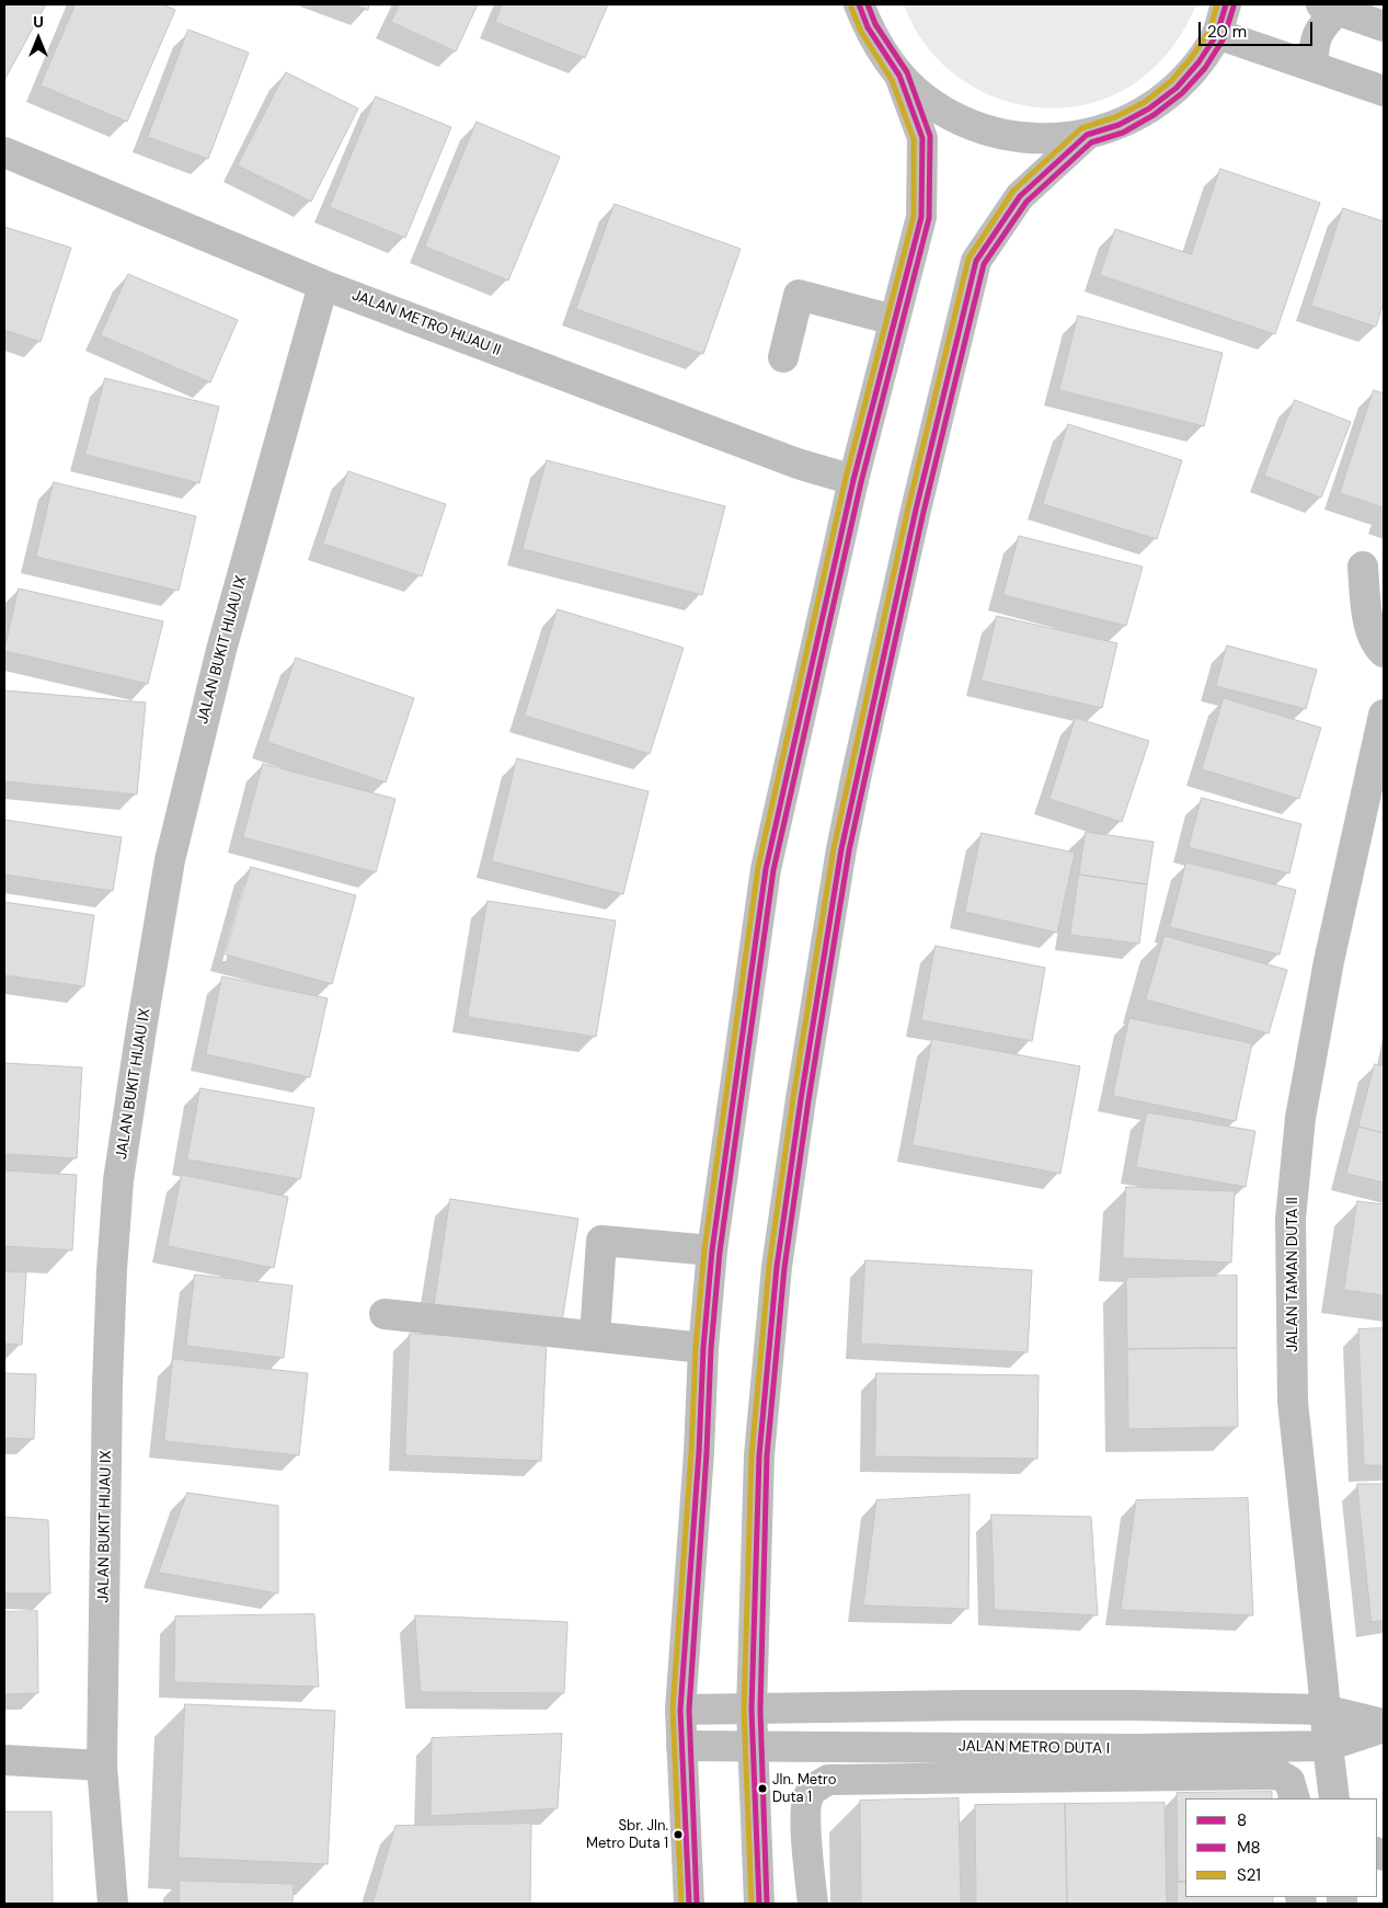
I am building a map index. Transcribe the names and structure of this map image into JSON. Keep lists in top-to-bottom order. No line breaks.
{"streets":{"main road":["JALAN METRO HIJAU II","JALAN BUKIT HIJAU IX","JALAN TAMAN DUTA II","JALAN METRO DUTA I"]},"crossings":[["JALAN METRO HIJAU II","JALAN BUKIT HIJAU IX"],["JALAN TAMAN DUTA II","JALAN METRO DUTA I"]],"places":["Jln. Metro Duta 1","Sbr. Jln. Metro Duta 1"],"lines":["transit line 8","transit line M8","transit line S21"],"legend":["8","M8","S21"],"scale_bar":"20 m","north":"top"}
